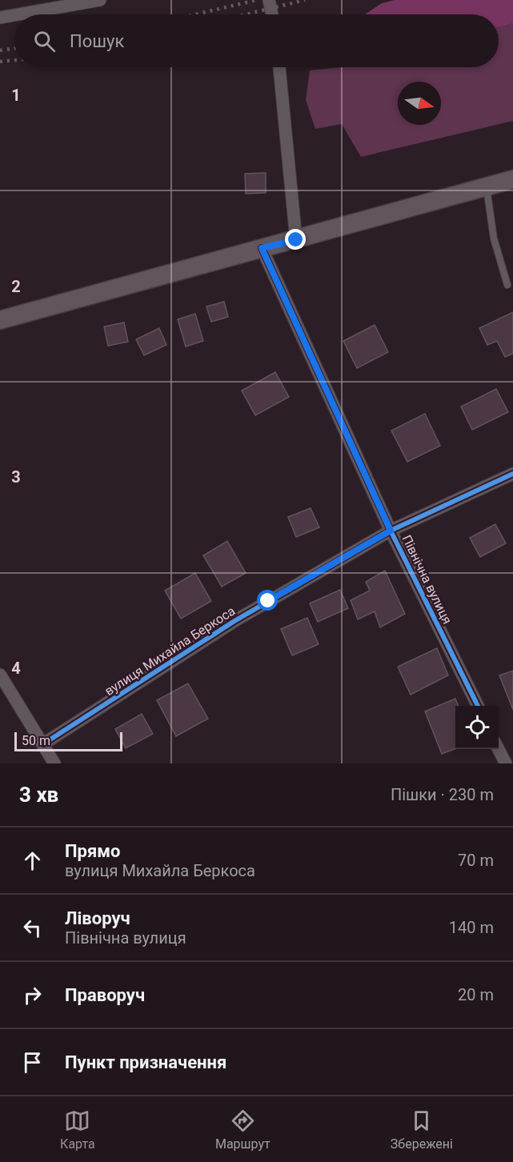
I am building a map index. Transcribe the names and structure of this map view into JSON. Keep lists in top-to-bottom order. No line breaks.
{"streets":{"street":["Північна вулиця","вулиця Михайла Беркоса"]},"crossings":[["Північна вулиця","вулиця Михайла Беркоса"]],"scale_bar":"50 m","north":"right","page":{"search":"Пошук","scale":"50 m","heading":["3 хв","Пішки · 230 m"],"list":[["Прямо","вулиця Михайла Беркоса","70 m"],["Ліворуч","Північна вулиця","140 m"],["Праворуч","20 m"],"Пункт призначення"],"nav":["Карта","Маршрут","Збережені"]},"grid":{"rows":["1","2","3","4"]}}
